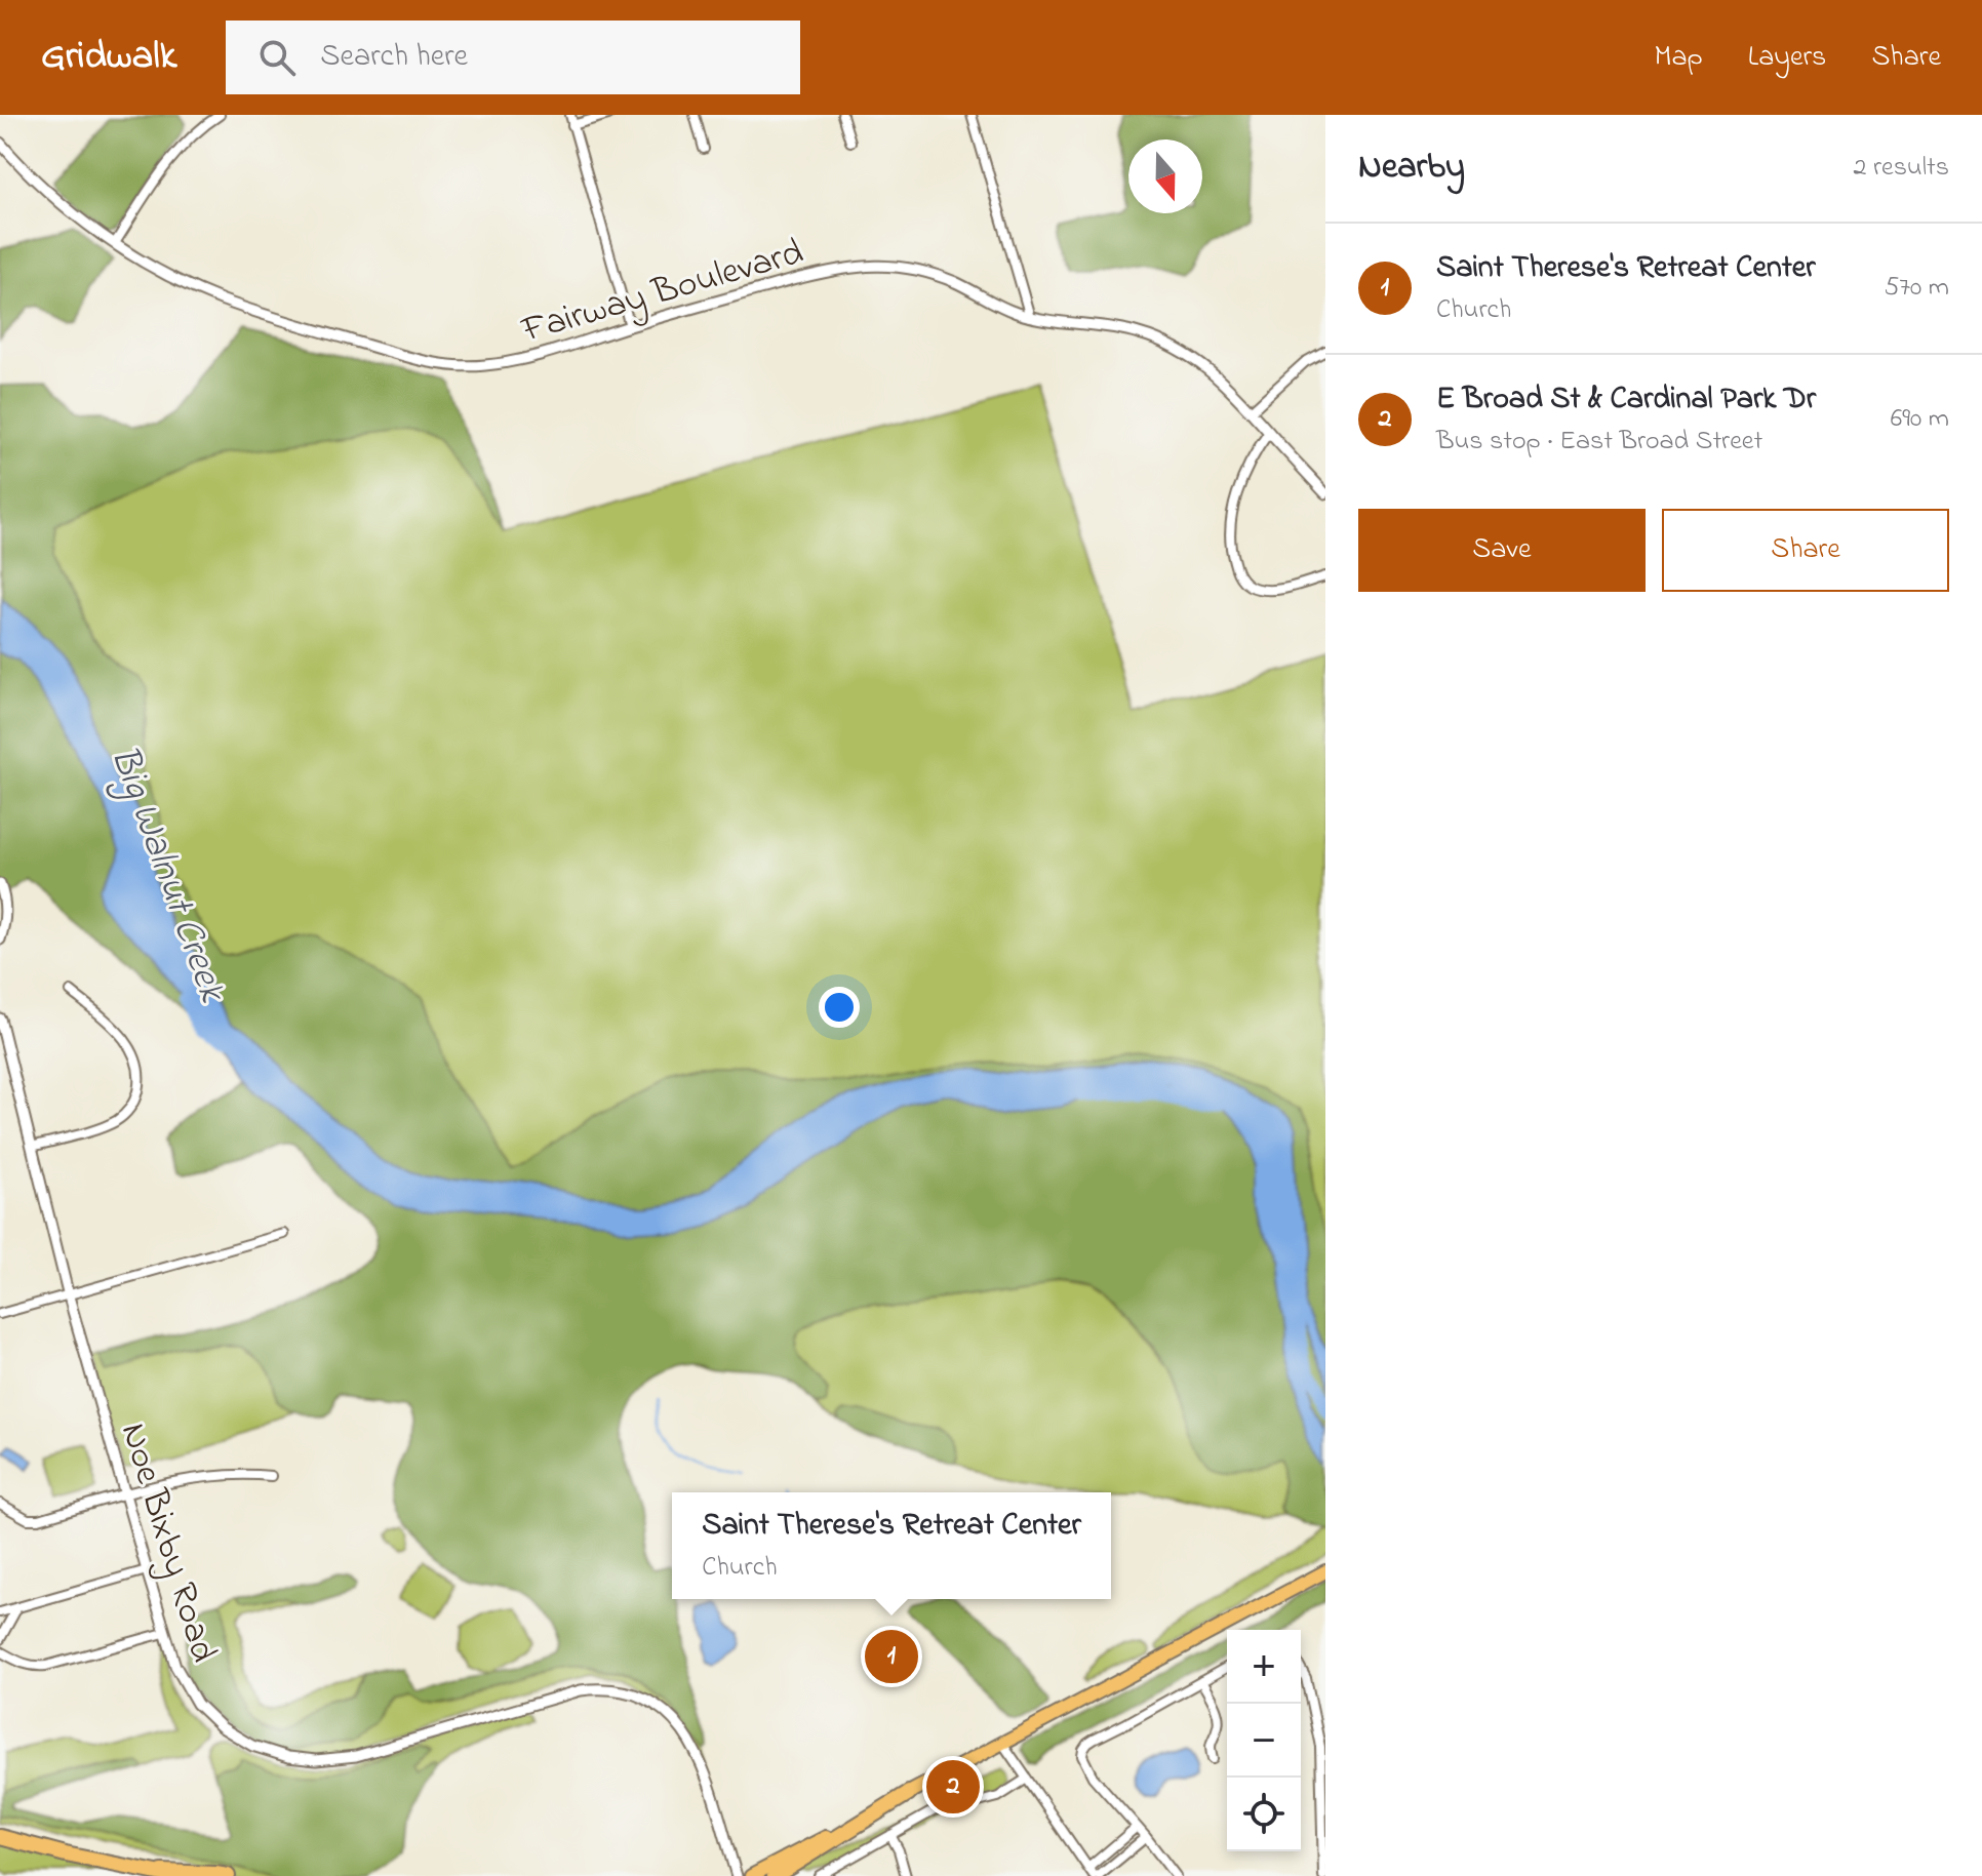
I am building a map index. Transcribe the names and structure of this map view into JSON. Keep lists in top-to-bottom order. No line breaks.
{"streets":{"street":["Fairway Boulevard","Noe Bixby Road"]},"water":["Big Walnut Creek"],"north":"bottom","page":{"header":"Gridwalk","search":"Search here","nav":["Map","Layers","Share"],"heading":["Nearby","2 results"],"list":[{"mark":"1","name":"Saint Therese's Retreat Center","note":"Church","value":"570 m"},{"mark":"2","name":"E Broad St & Cardinal Park Dr","note":"Bus stop · East Broad Street","value":"690 m"}],"buttons":["Save","Share"],"popup":["Saint Therese's Retreat Center","Church"],"pins":["1","2"],"map_buttons":["+","−"]}}
